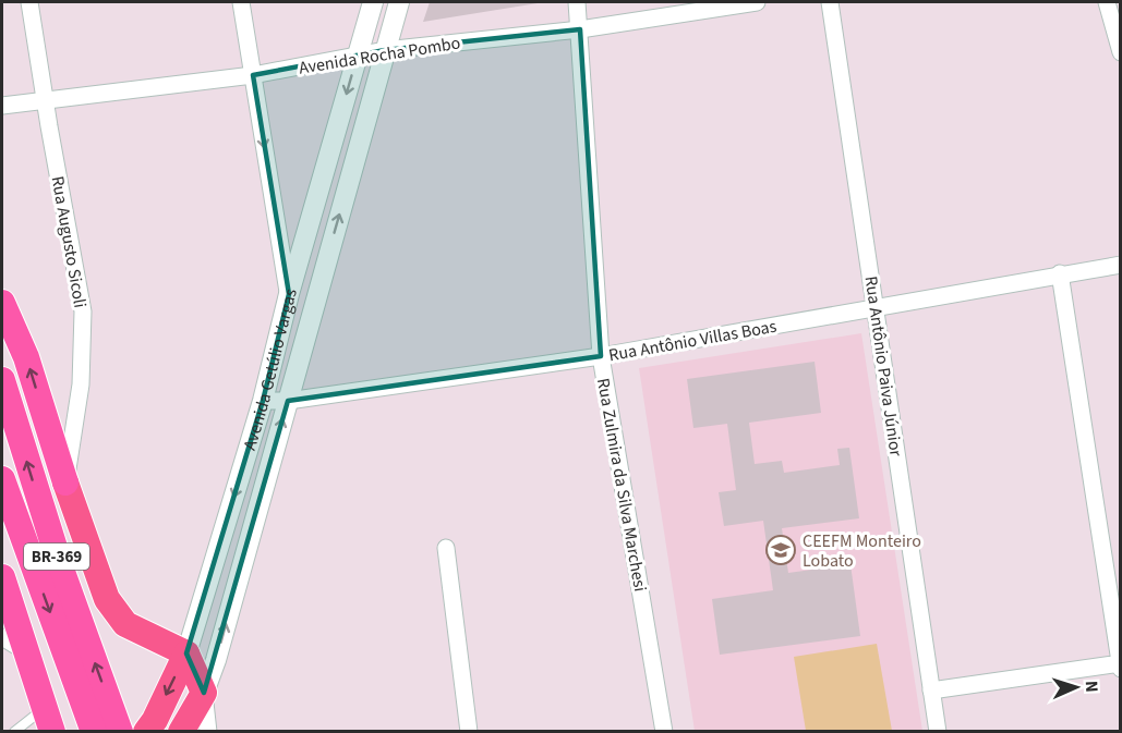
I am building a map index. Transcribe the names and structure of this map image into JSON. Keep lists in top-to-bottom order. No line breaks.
{"streets":{"highway":["BR-369"],"main road":["Avenida Getúlio Vargas"],"street":["Avenida Rocha Pombo","Rua Augusto Sicoli","Rua Antônio Villas Boas","Rua Antônio Paiva Júnior","Rua Zulmira da Silva Marchesi"]},"crossings":[["Avenida Rocha Pombo","Rua Augusto Sicoli"],["Avenida Rocha Pombo","Avenida Getúlio Vargas"],["Avenida Rocha Pombo","Rua Zulmira da Silva Marchesi"],["Rua Augusto Sicoli","BR-369"],["Rua Antônio Villas Boas","Rua Antônio Paiva Júnior"],["Rua Antônio Villas Boas","Avenida Getúlio Vargas"],["Rua Antônio Villas Boas","Rua Zulmira da Silva Marchesi"],["Avenida Getúlio Vargas","BR-369"]],"places":{"school or university":["CEEFM Monteiro Lobato"]},"north":"right"}
